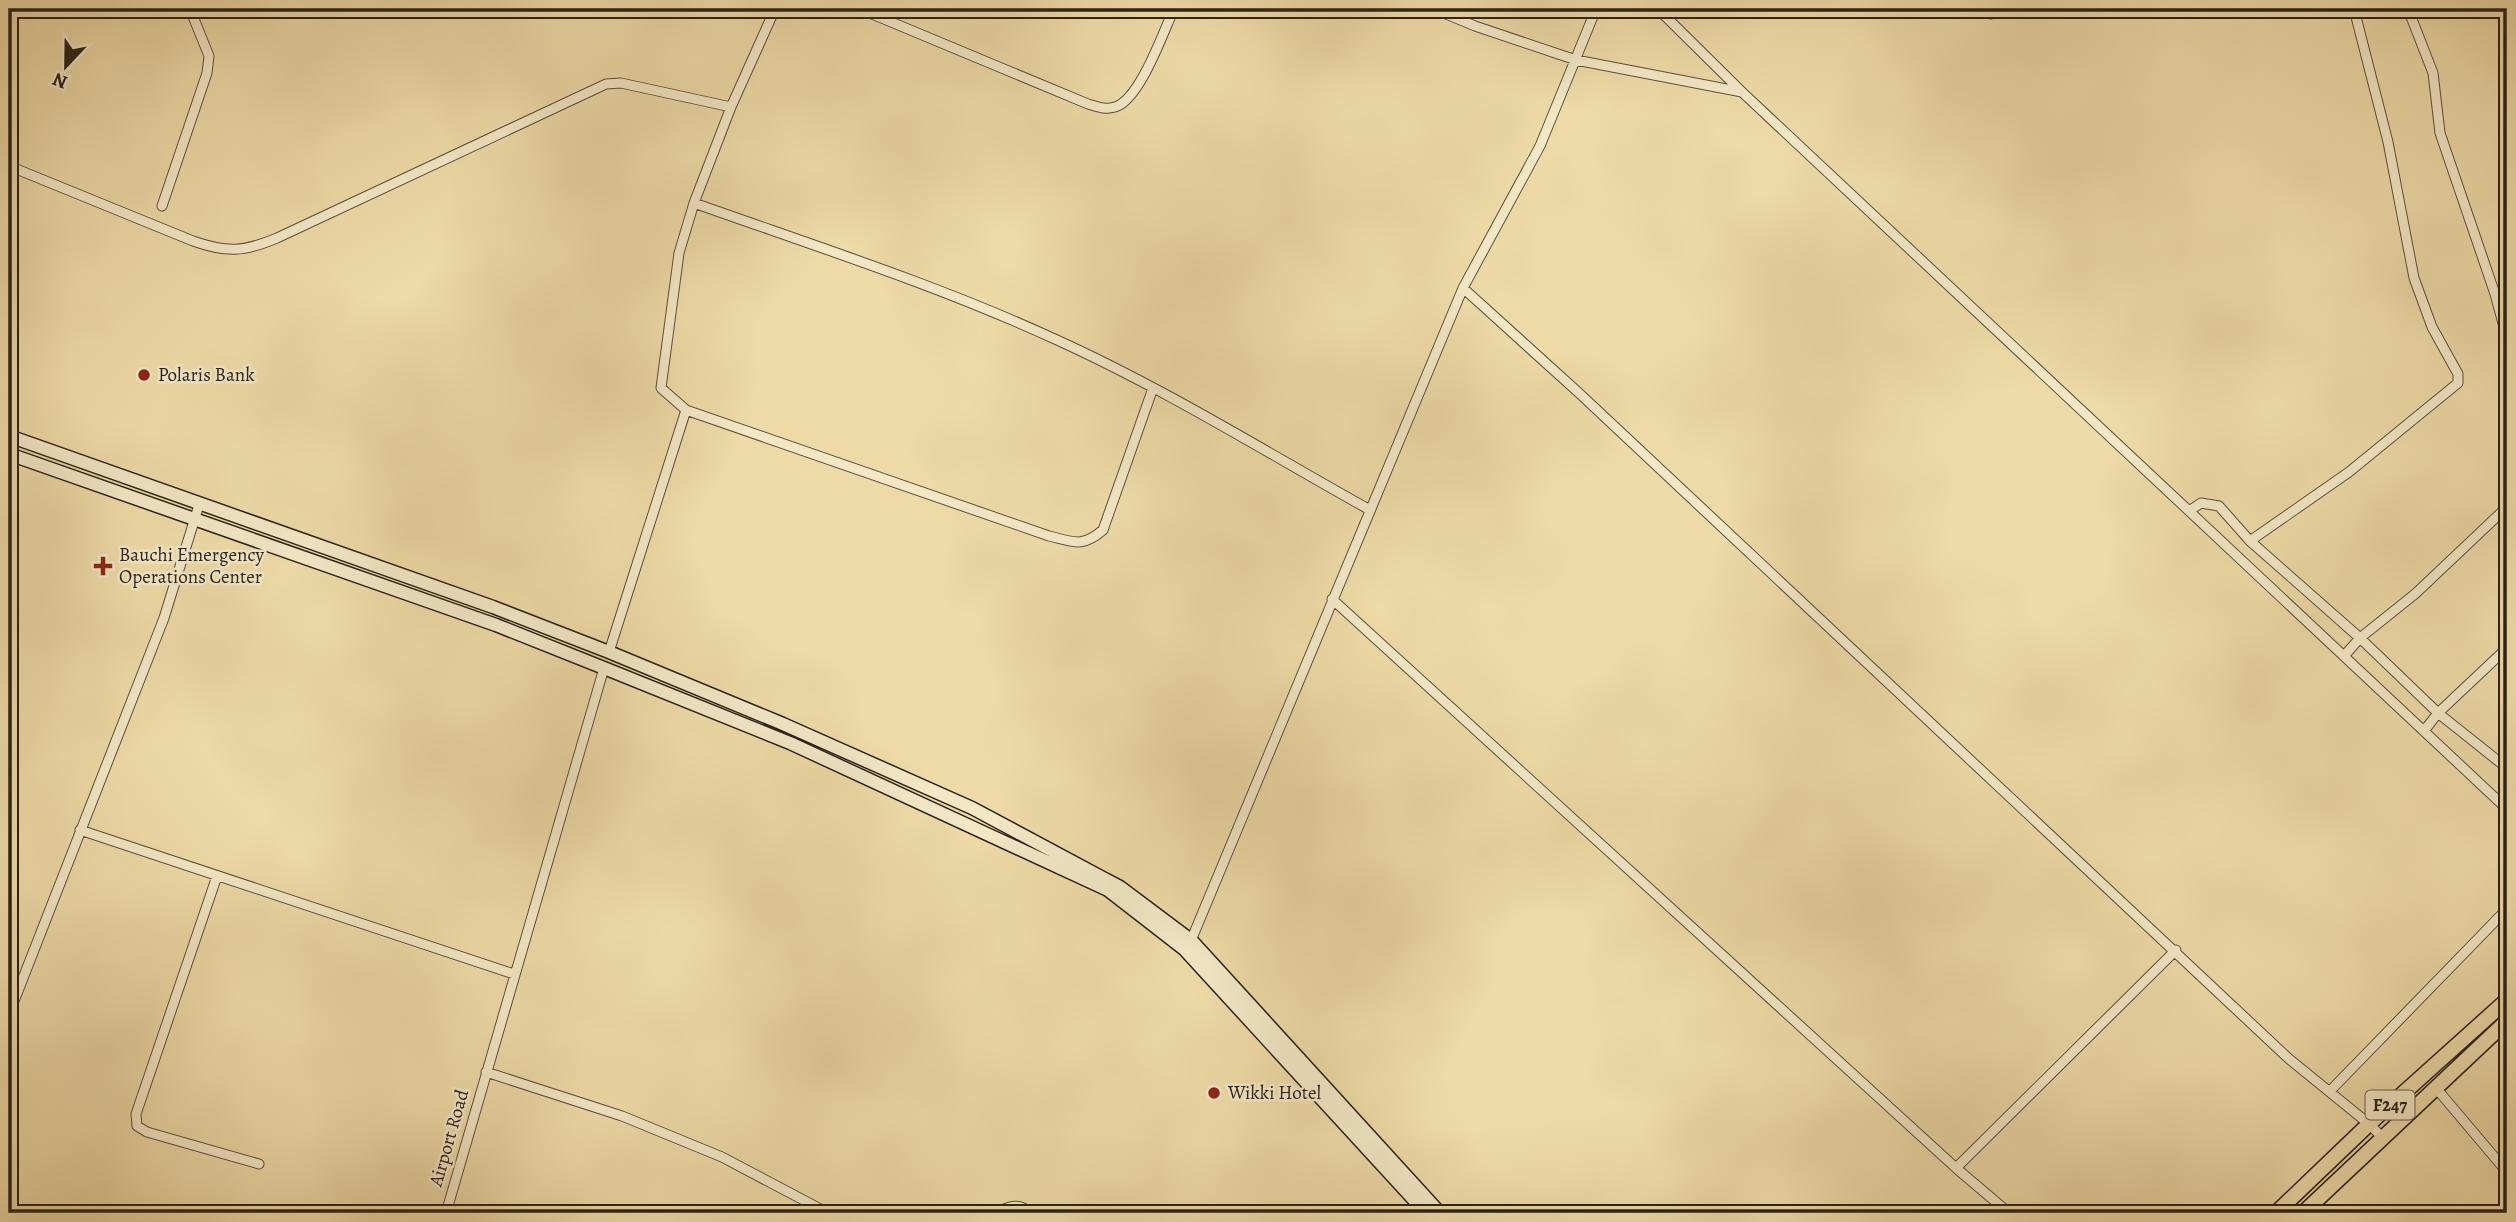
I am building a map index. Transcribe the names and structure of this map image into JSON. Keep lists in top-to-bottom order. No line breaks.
{"streets":{"main road":["F247"],"street":["Airport Road"]},"places":{"other":["Polaris Bank","Wikki Hotel"],"health":["Bauchi Emergency Operations Center"]},"north":"bottom"}
